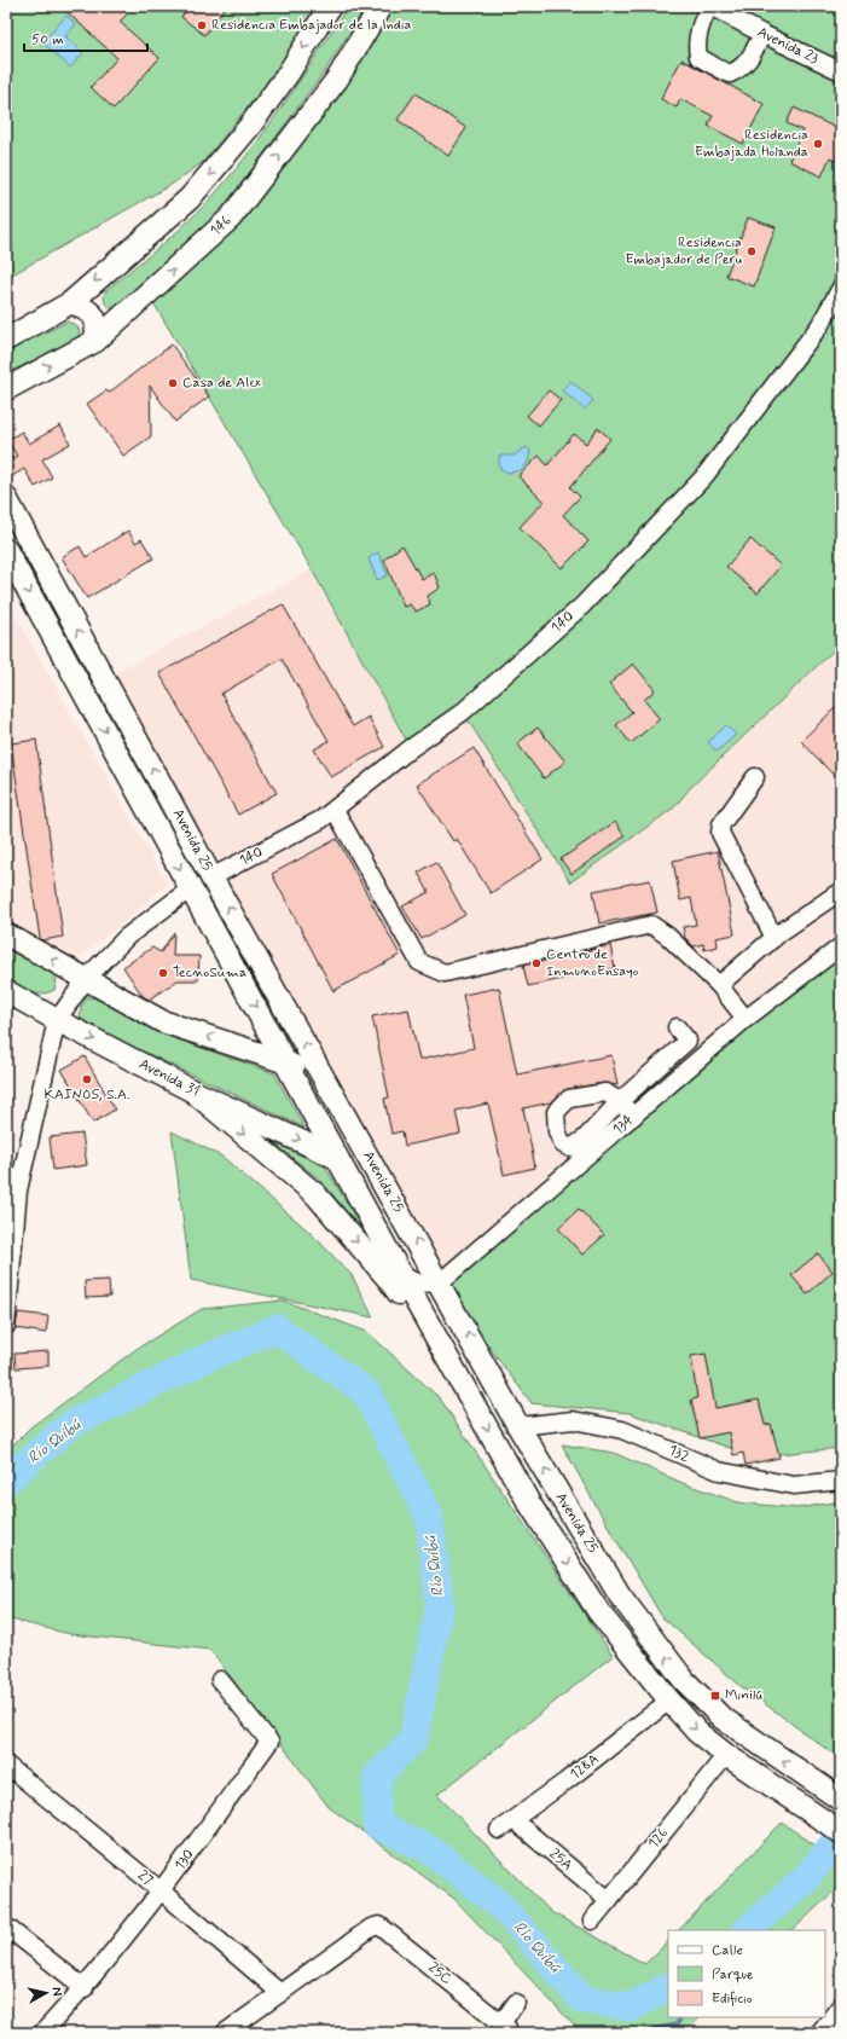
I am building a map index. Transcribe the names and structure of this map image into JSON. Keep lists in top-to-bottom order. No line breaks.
{"streets":{"main road":["146","Avenida 25","Avenida 31"],"street":["Avenida 23","140","134","132","128A","126","130","25A","27","25C"]},"crossings":[["140","Avenida 25"],["Avenida 25","Avenida 31"],["Avenida 25","134"],["Avenida 25","132"],["Avenida 25","128A"],["Avenida 25","126"],["128A","25A"],["126","25A"],["130","27"],["27","25C"]],"water":["Río Quibú"],"places":{"other":["Residencia Embajador de la India","Residencia Embajada Holanda","Residencia Embajador de Peru","Casa de Alex","Centro de InmunoEnsayo","TecnoSuma","KAINOS, S.A."],"transit":["Minilú"]},"legend":["Calle","Parque","Edificio"],"scale_bar":"50 m","north":"right"}
